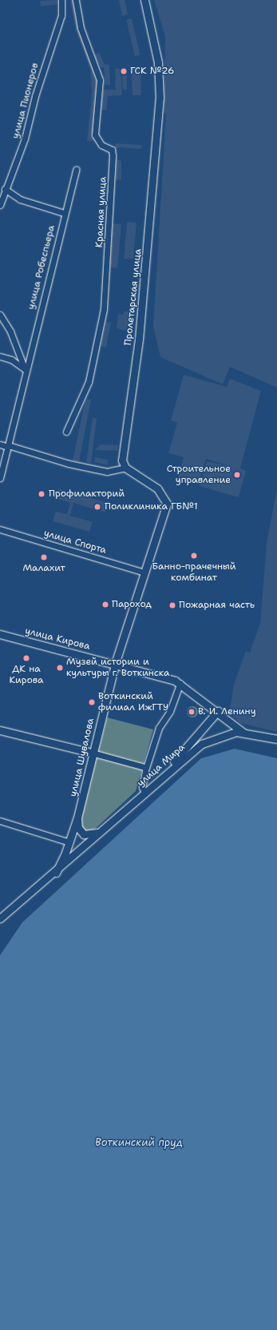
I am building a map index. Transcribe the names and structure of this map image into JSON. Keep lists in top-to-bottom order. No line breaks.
{"streets":{"main road":["Пролетарская улица","улица Кирова","улица Шувалова","улица Мира"],"street":["улица Пионеров","Красная улица","улица Робеспьера","улица Спорта"]},"crossings":[["улица Спорта","улица Шувалова"],["улица Кирова","улица Шувалова"],["улица Кирова","улица Мира"],["улица Шувалова","улица Мира"]],"water":["Воткинский пруд"],"places":["ГСК №26","Строительное управление","Профилакторий","Поликлиника ГБ№1","Банно-прачечный комбинат","Малахит","Пароход","Пожарная часть","ДК на Кирова","Музей истории и культуры г. Воткинска","Воткинский филиал ИжГТУ","В. И. Ленину"]}
